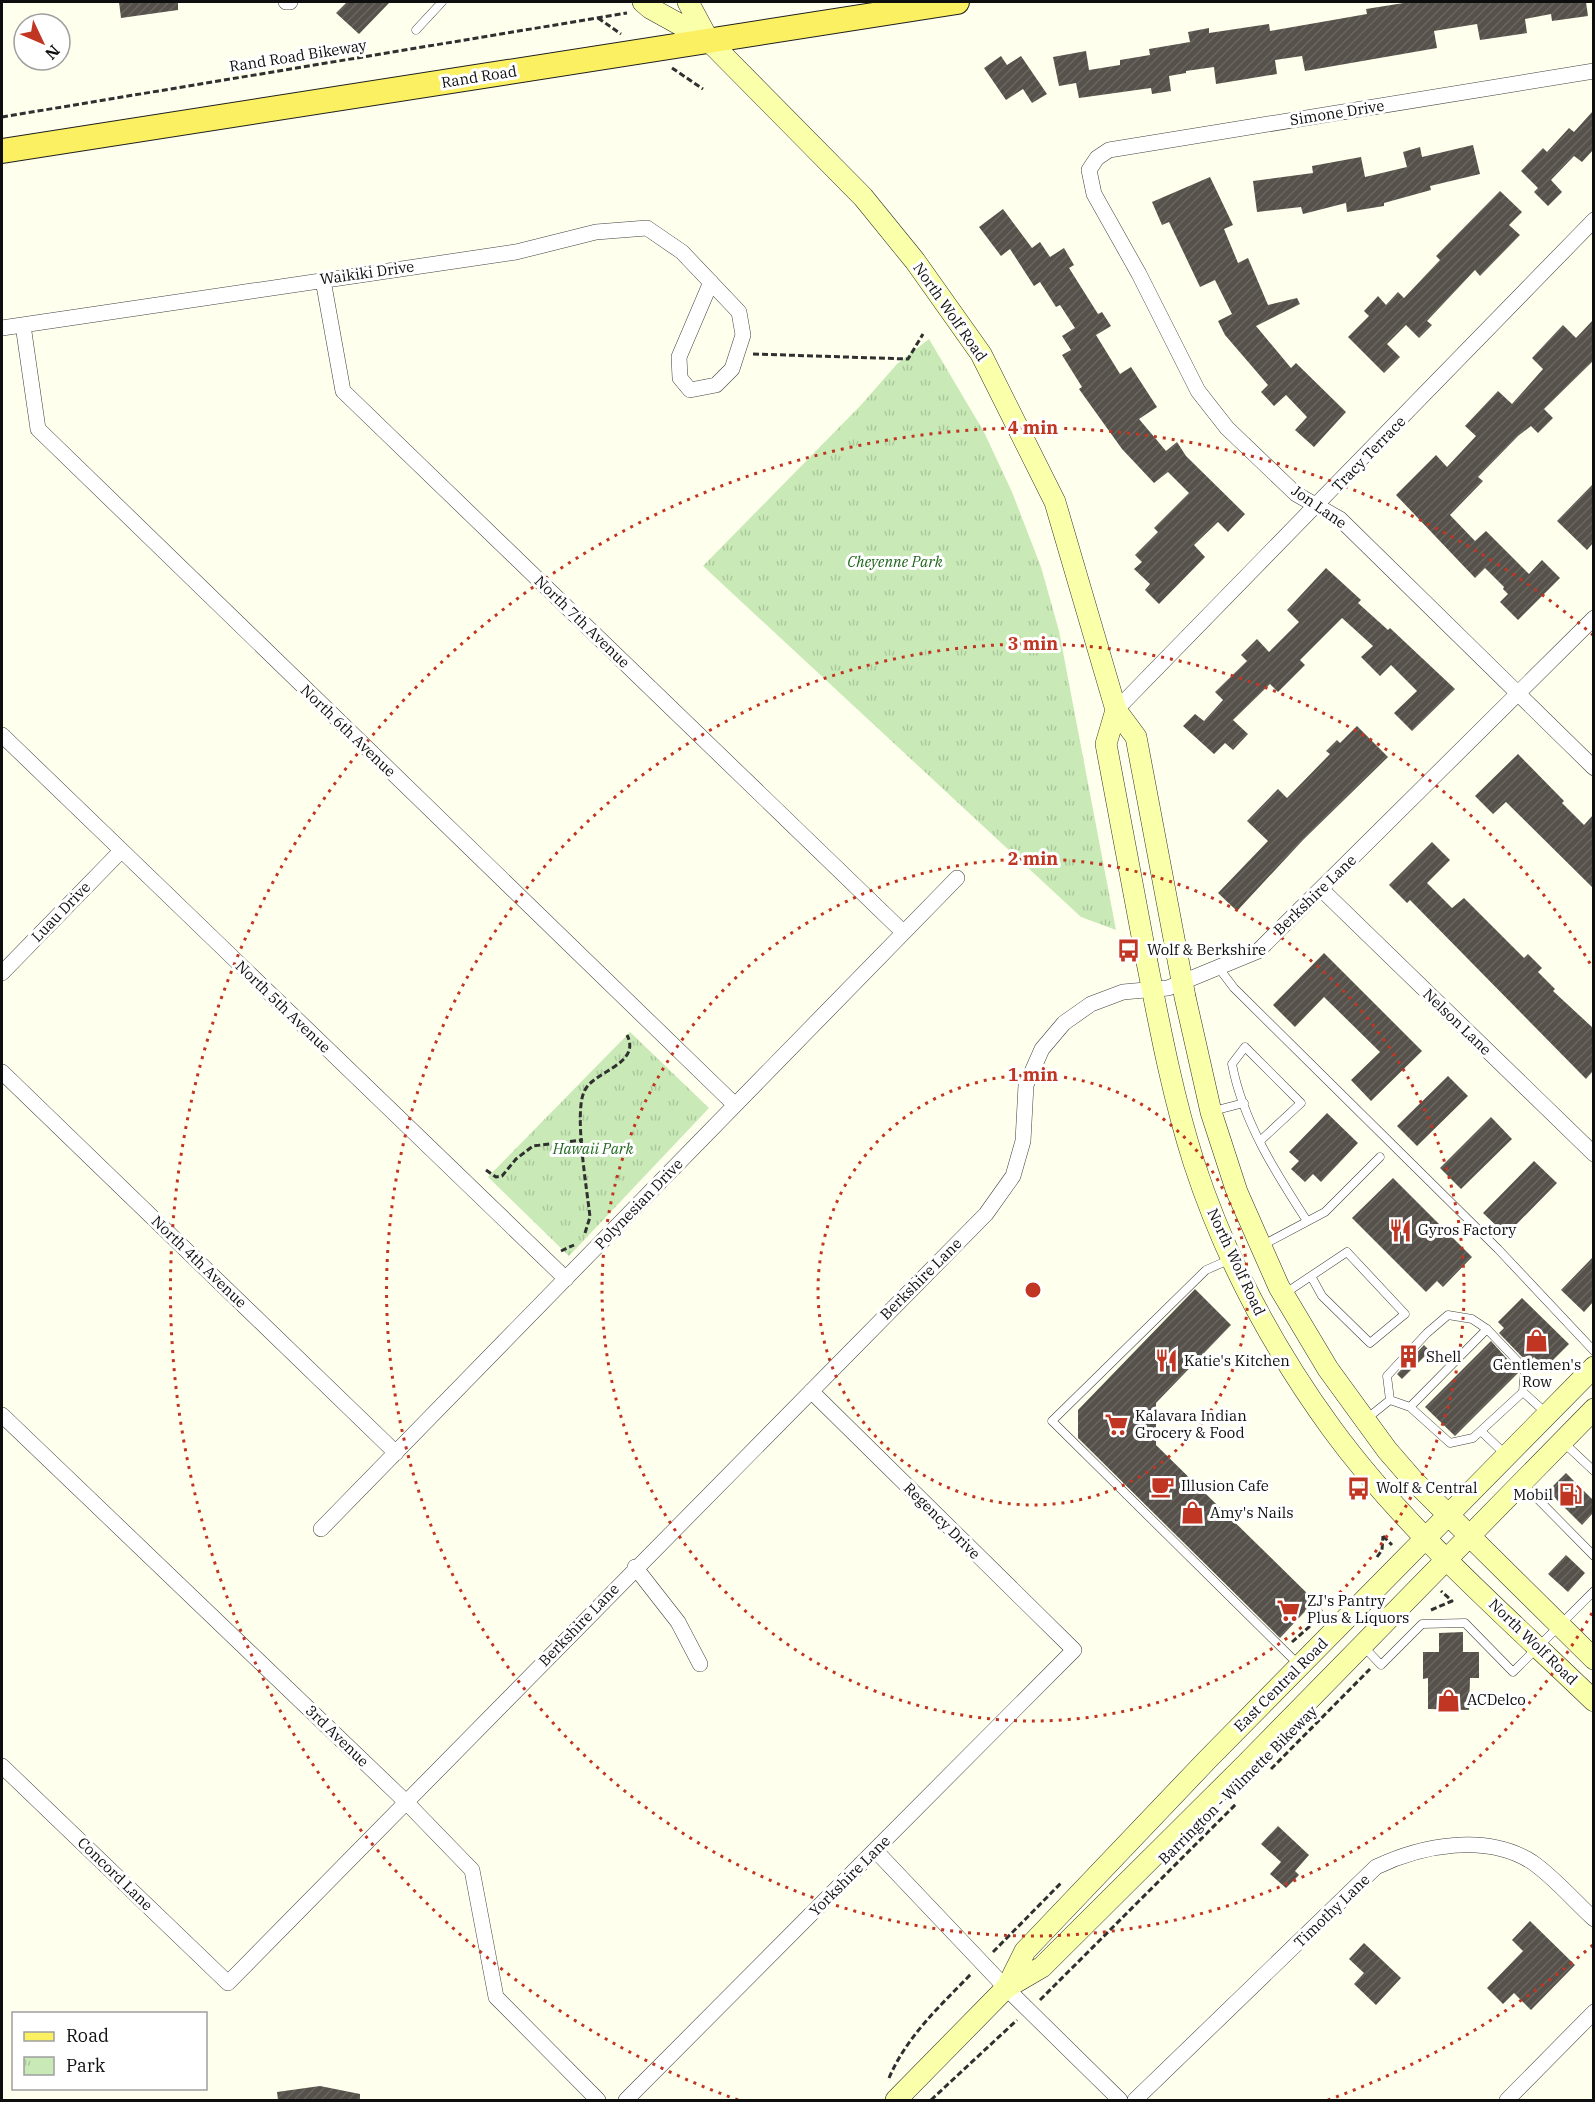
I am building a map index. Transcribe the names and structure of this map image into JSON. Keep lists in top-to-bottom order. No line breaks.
{"streets":{"main road":["Rand Road","North Wolf Road","East Central Road"],"street":["Simone Drive","Waikiki Drive","Tracy Terrace","Jon Lane","North 7th Avenue","North 6th Avenue","Berkshire Lane","Luau Drive","North 5th Avenue","Nelson Lane","Polynesian Drive","North 4th Avenue","Regency Drive","3rd Avenue","Concord Lane","Yorkshire Lane","Timothy Lane"],"path":["Rand Road Bikeway","Barrington - Wilmette Bikeway"]},"crossings":[["Rand Road","North Wolf Road"],["Simone Drive","Jon Lane"],["Waikiki Drive","North 7th Avenue"],["Waikiki Drive","North 6th Avenue"],["North Wolf Road","Tracy Terrace"],["North Wolf Road","Berkshire Lane"],["North Wolf Road","East Central Road"],["Tracy Terrace","Jon Lane"],["Jon Lane","Berkshire Lane"],["North 7th Avenue","Polynesian Drive"],["North 6th Avenue","Polynesian Drive"],["Berkshire Lane","Nelson Lane"],["Berkshire Lane","Regency Drive"],["Berkshire Lane","3rd Avenue"],["Berkshire Lane","Concord Lane"],["Luau Drive","North 5th Avenue"],["North 5th Avenue","Polynesian Drive"],["Polynesian Drive","North 4th Avenue"],["Regency Drive","Yorkshire Lane"]],"parks":["Cheyenne Park","Hawaii Park"],"places":{"bus stop":["Wolf & Berkshire","Wolf & Central"],"restaurant":["Gyros Factory","Katie's Kitchen"],"shop":["Gentlemen's Row","Amy's Nails","ACDelco"],"building":["Shell"],"supermarket":["Kalavara Indian Grocery & Food","ZJ's Pantry Plus & Liquors"],"cafe":["Illusion Cafe"],"fuel station":["Mobil"]},"legend":["Road","Park"],"north":"bottom right","rings":["4 min","3 min","2 min","1 min"]}
